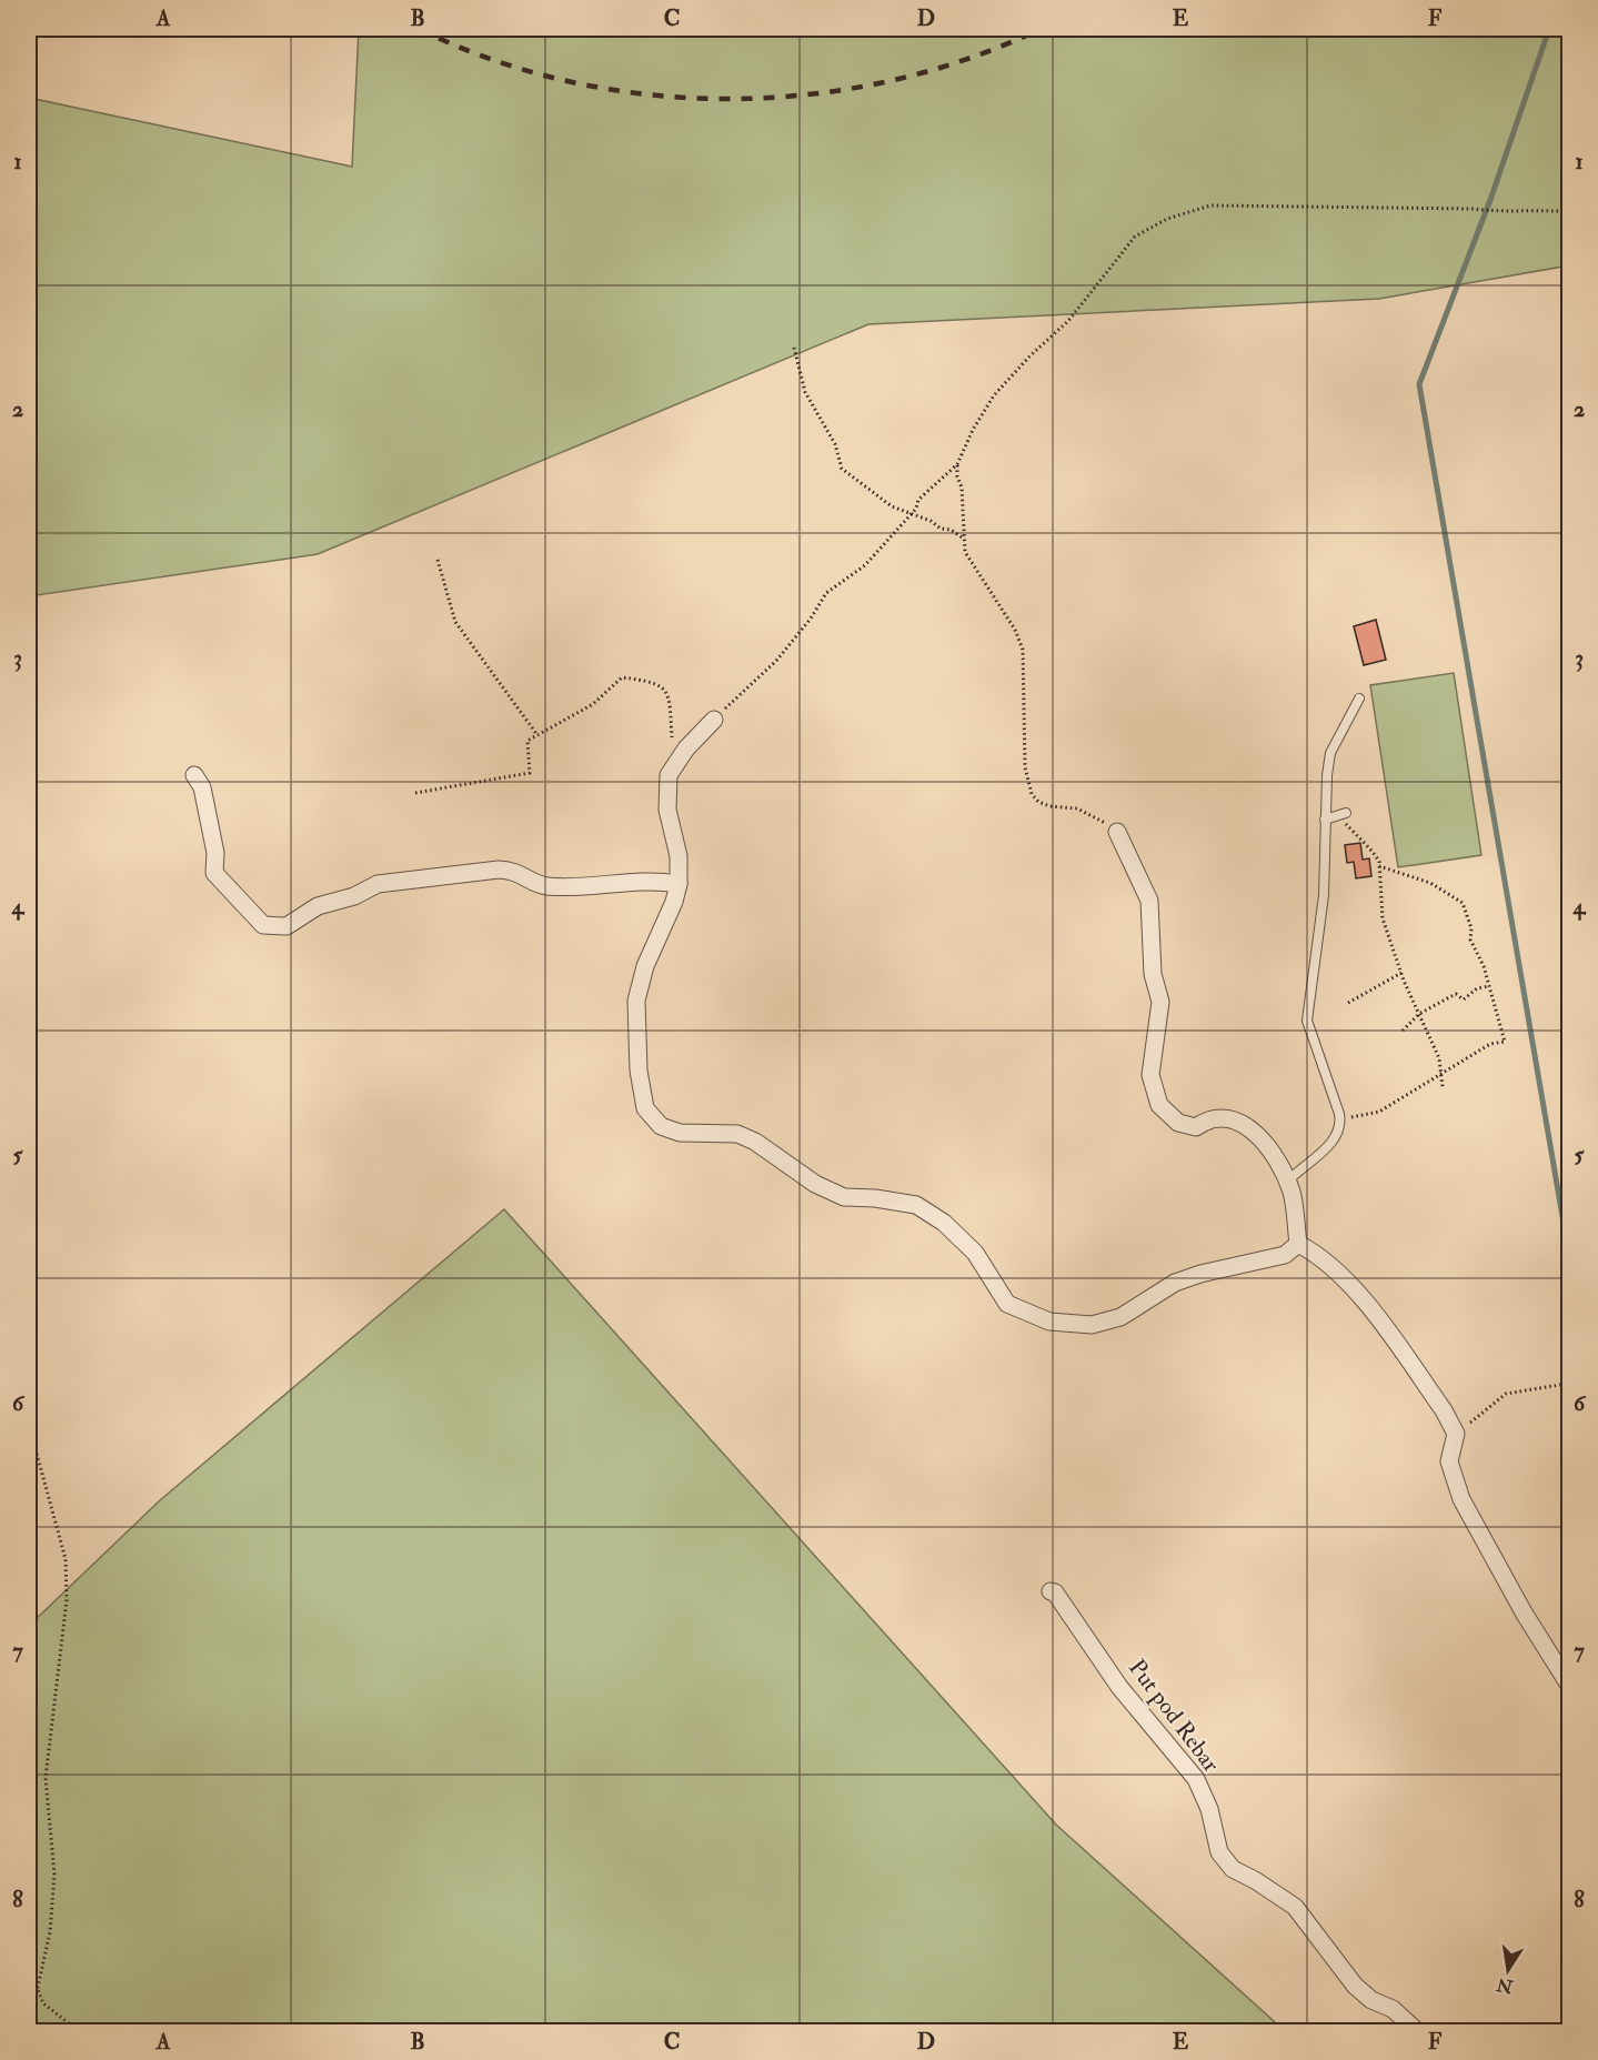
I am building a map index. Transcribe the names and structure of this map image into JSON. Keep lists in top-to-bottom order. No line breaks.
{"streets":{"street":["Put pod Rebar"]},"north":"bottom","grid":{"columns":["A","B","C","D","E","F"],"rows":["1","2","3","4","5","6","7","8"]}}
